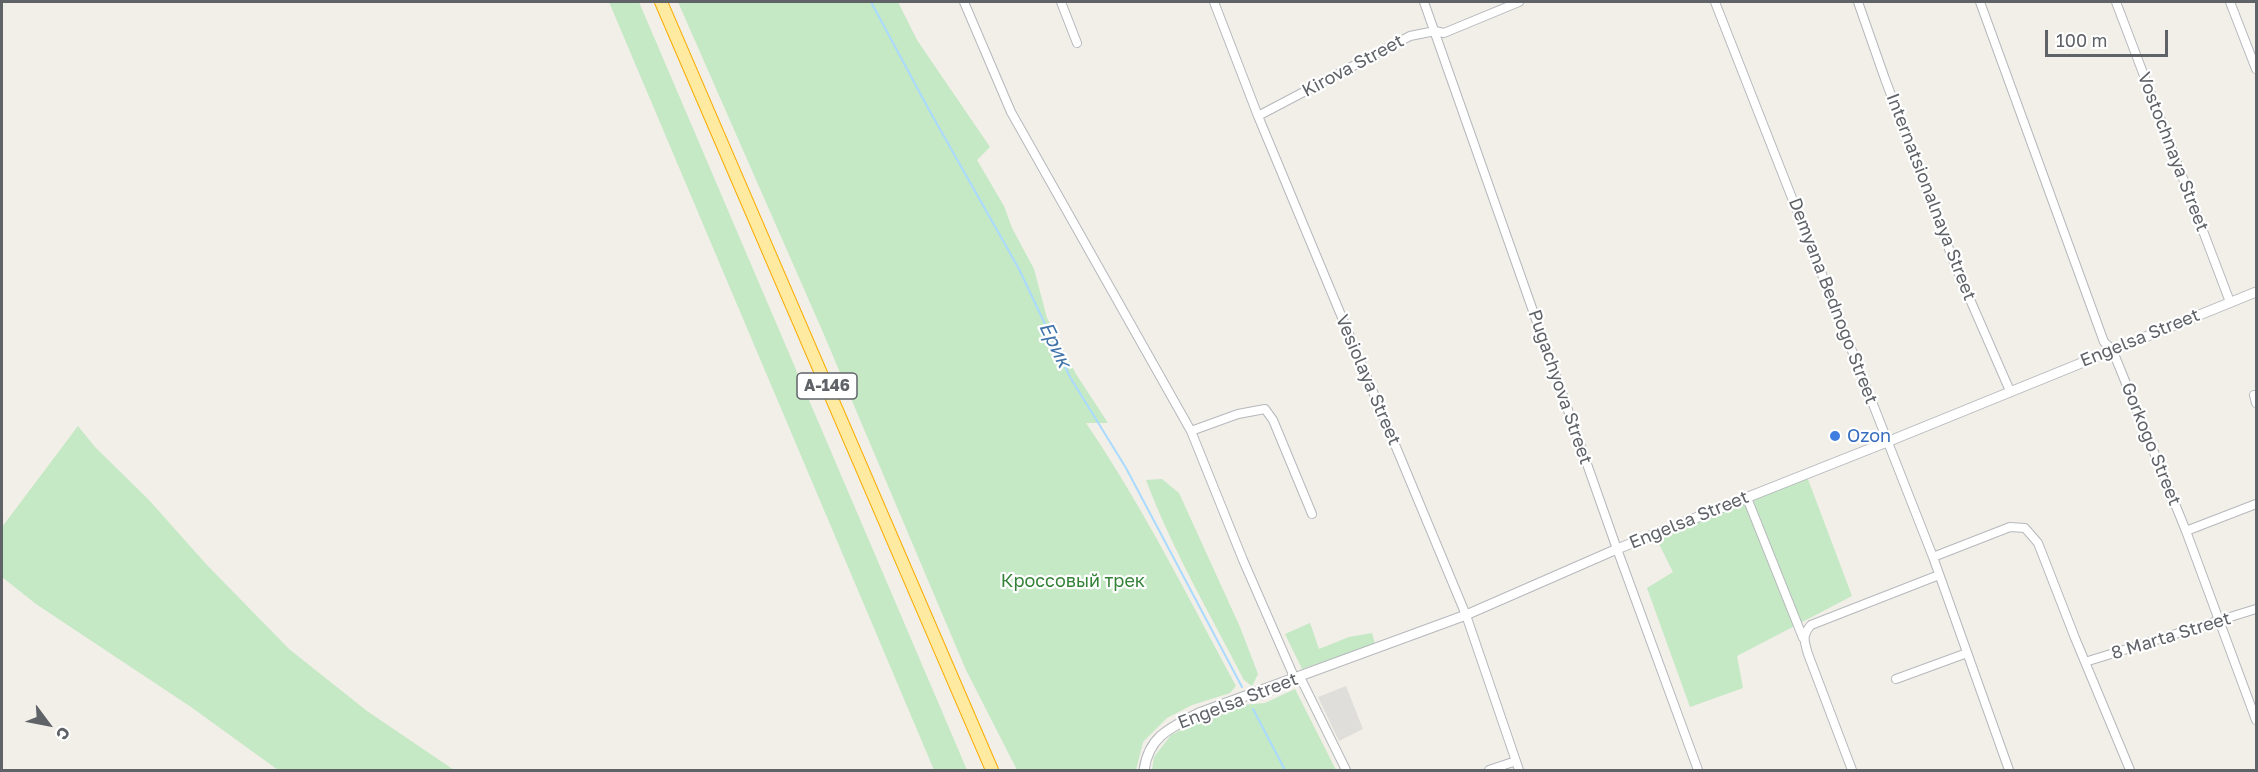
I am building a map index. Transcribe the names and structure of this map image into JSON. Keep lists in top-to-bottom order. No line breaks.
{"streets":{"highway":["А-146"],"street":["Kirova Street","Vostochnaya Street","Internatsionalnaya Street","Demyana Bednogo Street","Engelsa Street","Vesiolaya Street","Pugachyova Street","Gorkogo Street","8 Marta Street"]},"crossings":[["Kirova Street","Vesiolaya Street"],["Kirova Street","Pugachyova Street"],["Vostochnaya Street","Engelsa Street"],["Internatsionalnaya Street","Engelsa Street"],["Demyana Bednogo Street","Engelsa Street"],["Engelsa Street","Vesiolaya Street"],["Engelsa Street","Pugachyova Street"],["Engelsa Street","Gorkogo Street"],["Gorkogo Street","8 Marta Street"]],"water":["Ерик"],"parks":["Кроссовый трек"],"places":["Ozon"],"scale_bar":"100 m","north":"bottom right"}
